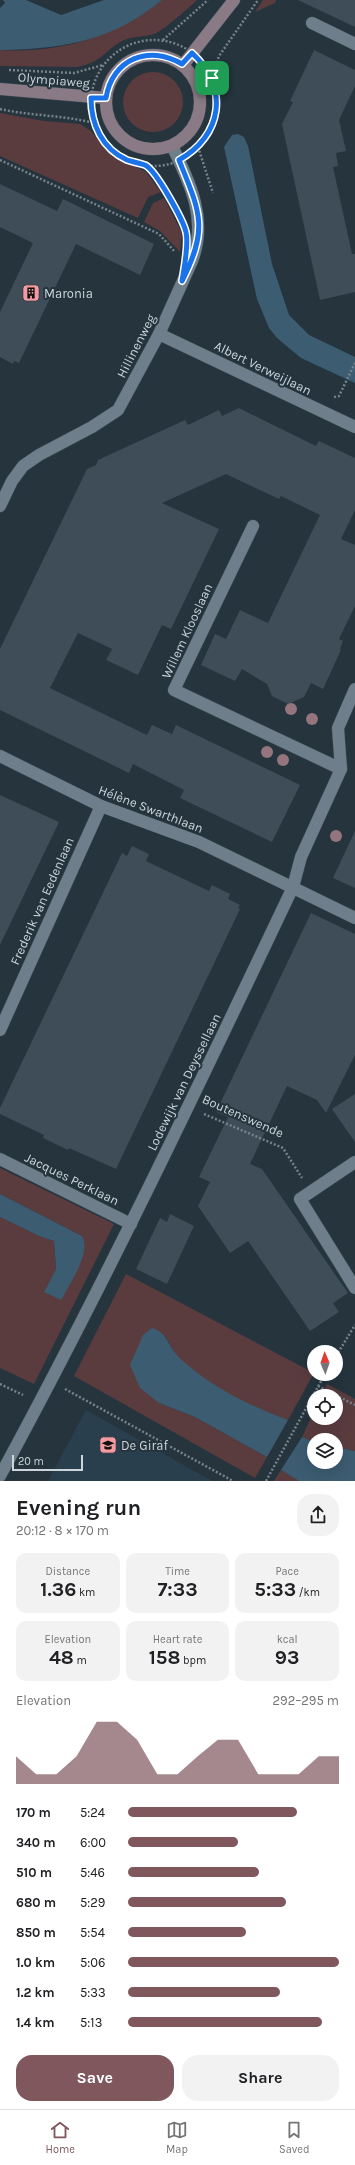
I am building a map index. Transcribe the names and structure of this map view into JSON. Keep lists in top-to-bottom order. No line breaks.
{"streets":{"main road":["Olympiaweg"],"street":["Hillinenweg","Albert Verweijlaan","Willem Klooslaan","Hélène Swarthlaan","Frederik van Eedenlaan","Lodewijk van Deyssellaan","Jacques Perklaan"],"path":["Boutenswende"]},"crossings":[["Olympiaweg","Hillinenweg"],["Hillinenweg","Albert Verweijlaan"],["Willem Klooslaan","Lodewijk van Deyssellaan"],["Hélène Swarthlaan","Frederik van Eedenlaan"],["Hélène Swarthlaan","Lodewijk van Deyssellaan"],["Lodewijk van Deyssellaan","Boutenswende"],["Lodewijk van Deyssellaan","Jacques Perklaan"]],"places":{"building":["Maronia"],"school or university":["De Giraf"]},"scale_bar":"20 m","north":"top","page":{"scale":"20 m","heading":["Evening run","20:12 · 8 × 170 m"],"stats":[["Distance","1.36 km"],["Time","7:33"],["Pace","5:33 /km"],["Elevation","48 m"],["Heart rate","158 bpm"],["kcal","93"]],"chart":["Elevation","292–295 m"],"list":[{"name":"170 m","note":"5:24"},{"name":"340 m","note":"6:00"},{"name":"510 m","note":"5:46"},{"name":"680 m","note":"5:29"},{"name":"850 m","note":"5:54"},{"name":"1.0 km","note":"5:06"},{"name":"1.2 km","note":"5:33"},{"name":"1.4 km","note":"5:13"}],"buttons":["Save","Share"],"tabs":["Home","Map","Saved"]}}
